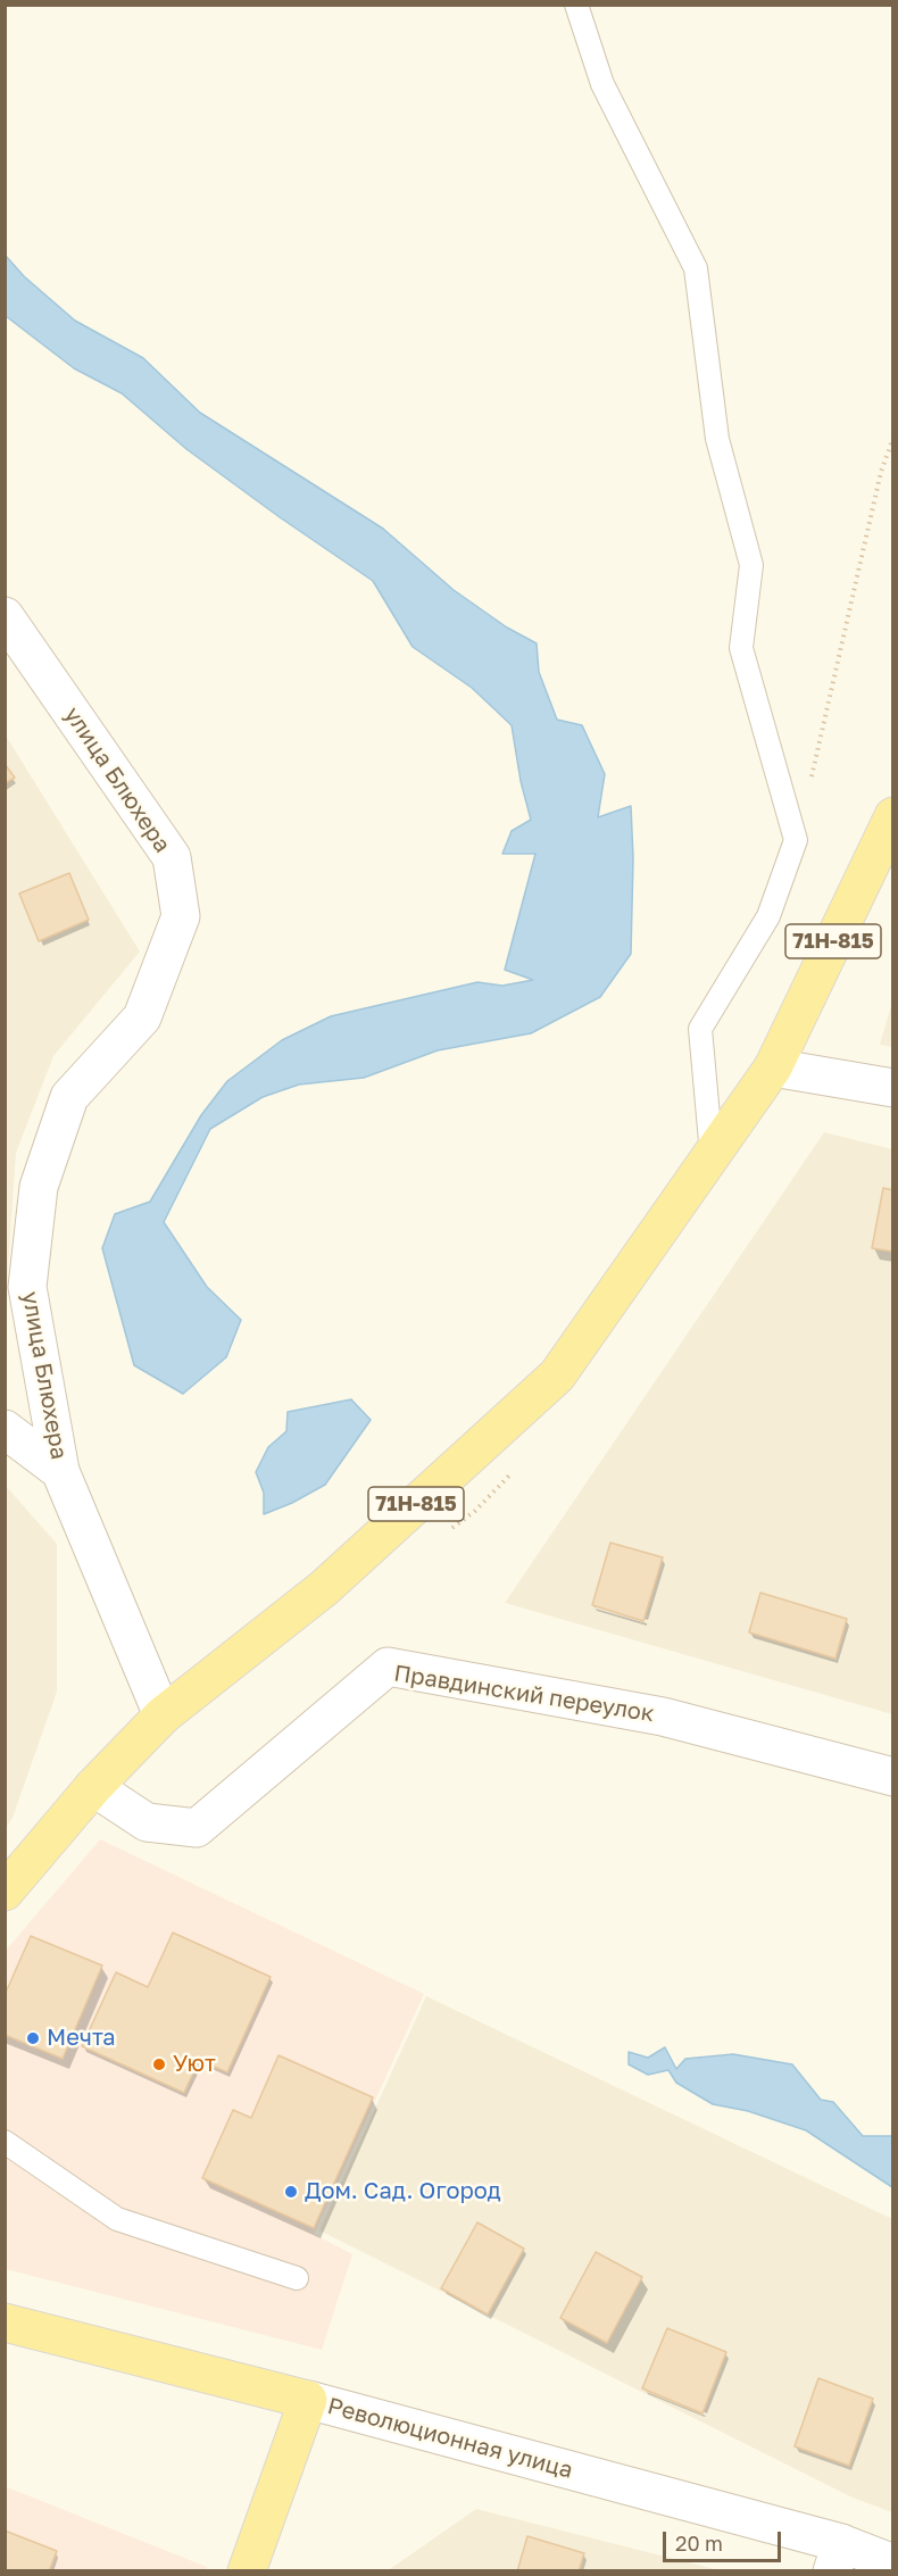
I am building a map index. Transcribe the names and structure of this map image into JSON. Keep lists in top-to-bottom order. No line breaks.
{"streets":{"main road":["71Н-815","Революционная улица"],"street":["улица Блюхера","Правдинский переулок"]},"crossings":[["улица Блюхера","71Н-815"],["71Н-815","Правдинский переулок"]],"places":["Мечта","Уют","Дом. Сад. Огород"],"scale_bar":"20 m"}
